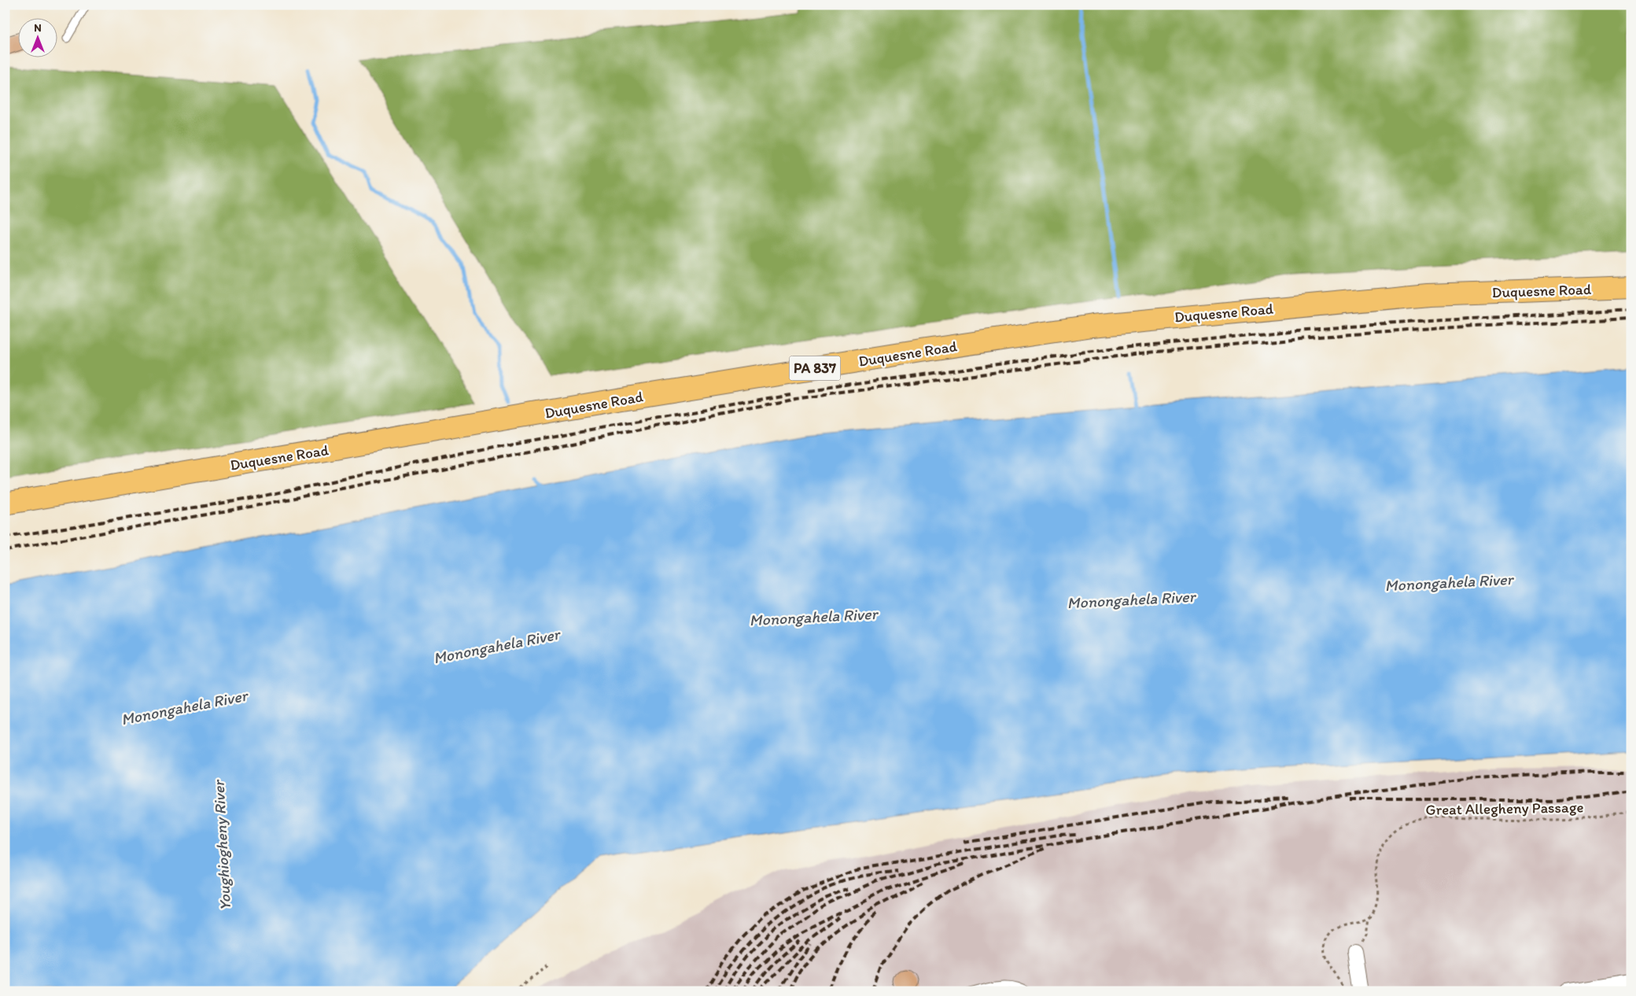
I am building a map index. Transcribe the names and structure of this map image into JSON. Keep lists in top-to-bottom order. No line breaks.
{"streets":{"main road":["Duquesne Road","PA 837"],"path":["Great Allegheny Passage"]},"water":["Monongahela River","Youghiogheny River"],"north":"top"}
